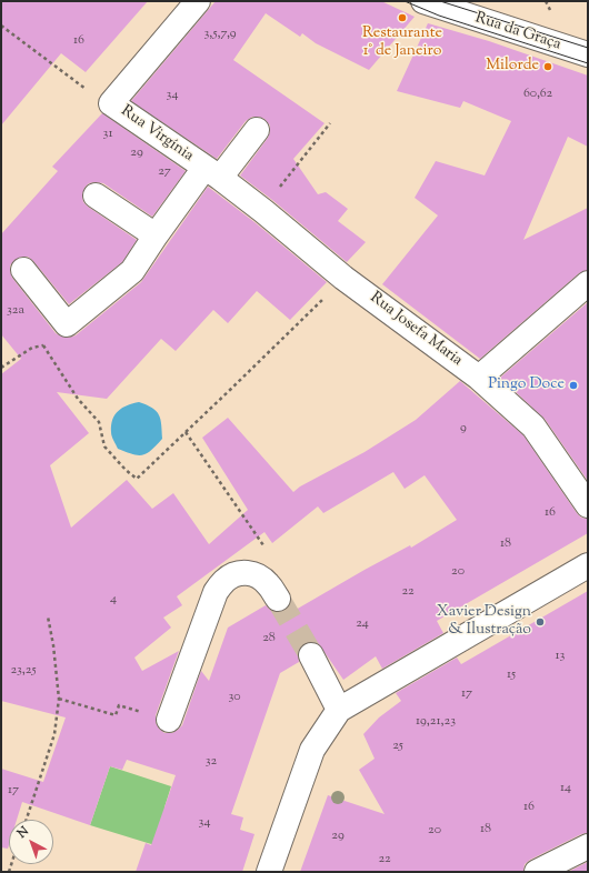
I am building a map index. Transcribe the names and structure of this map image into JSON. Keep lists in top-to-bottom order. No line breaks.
{"streets":{"street":["Rua da Graça","Rua Virgínia","Rua Josefa Maria"]},"crossings":[["Rua Virgínia","Rua Josefa Maria"]],"places":["Restaurante 1° de Janeiro","Milorde","Pingo Doce","Xavier Design & Ilustração"],"house_numbers":["3,5,7,9","16","60,62","34","31","29","27","32a","9","16","18","20","22","4","24","28","13","23,25","15","17","30","19,21,23","25","32","14","17","16","34","18","20","29","22"],"north":"top left"}
